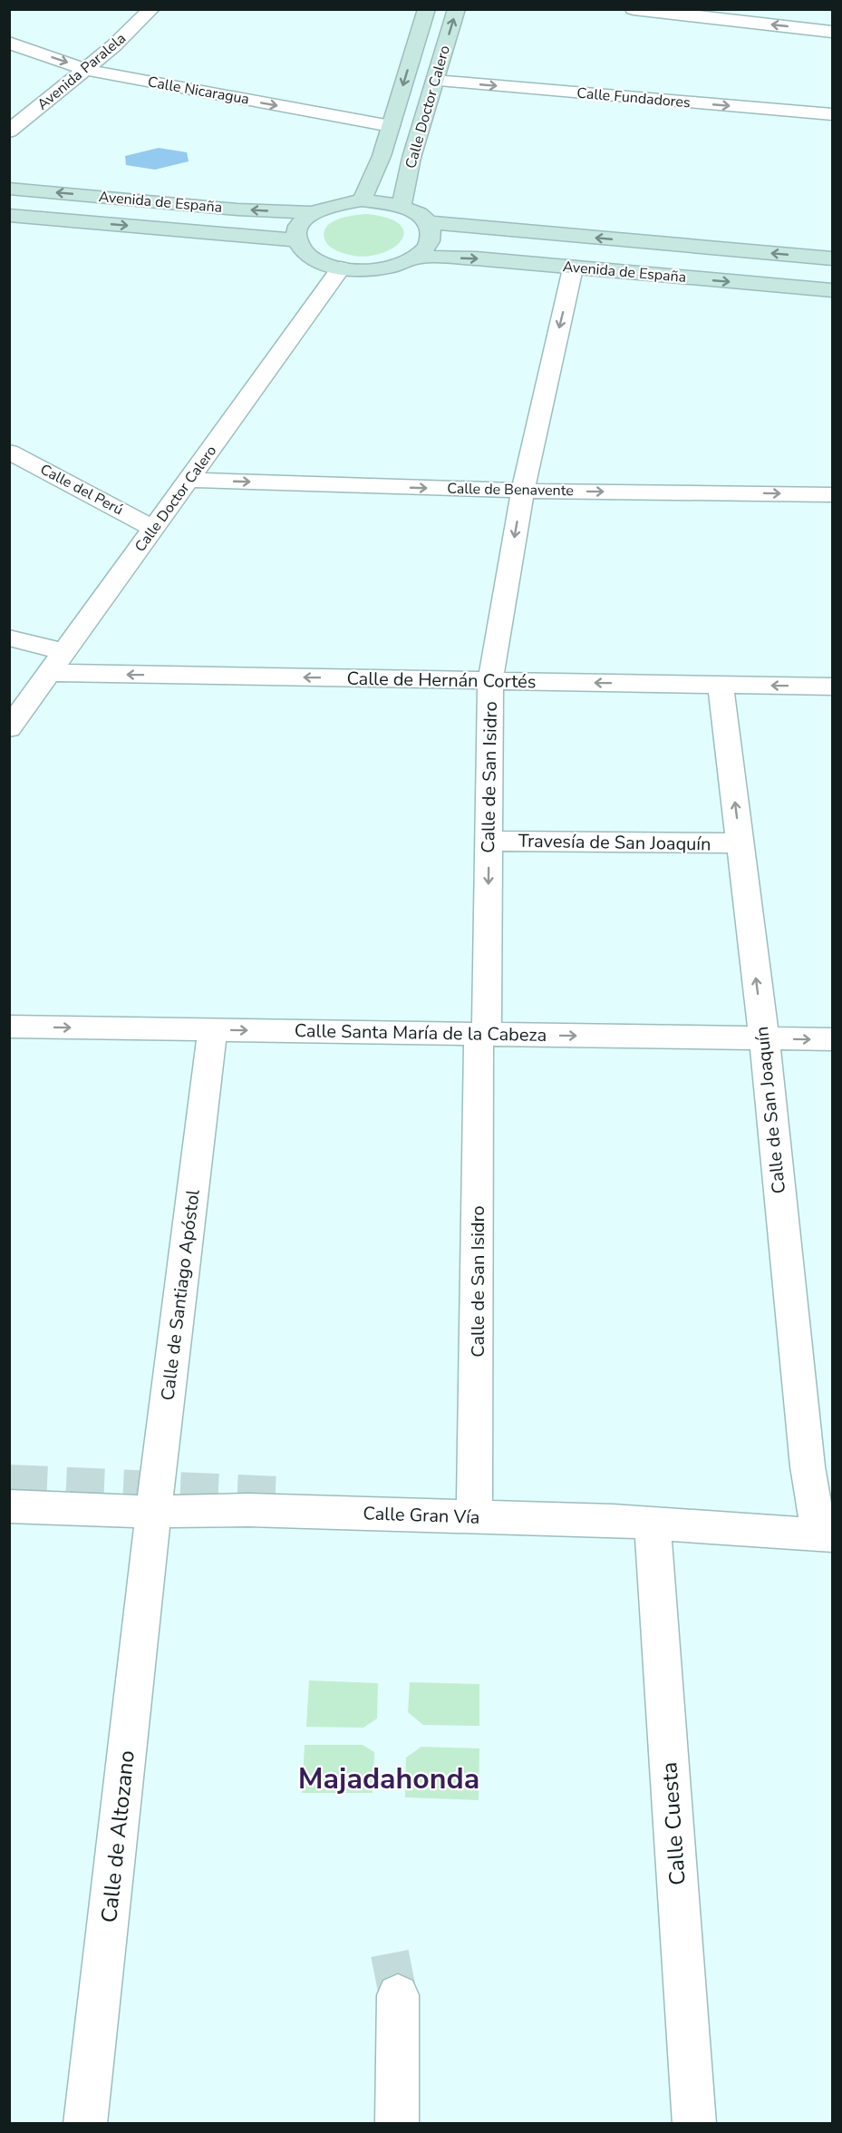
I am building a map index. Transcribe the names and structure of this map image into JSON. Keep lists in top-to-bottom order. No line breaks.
{"streets":{"street":["Avenida Paralela","Calle Nicaragua","Calle Fundadores","Calle Doctor Calero","Avenida de España","Calle del Perú","Calle de Benavente","Calle de Hernán Cortés","Calle de San Isidro","Travesía de San Joaquín","Calle Santa María de la Cabeza","Calle de San Joaquín","Calle de Santiago Apóstol","Calle Gran Vía","Calle Cuesta","Calle de Altozano"]},"crossings":[["Avenida Paralela","Calle Nicaragua"],["Calle Nicaragua","Calle Doctor Calero"],["Calle Fundadores","Calle Doctor Calero"],["Calle Doctor Calero","Calle del Perú"],["Calle Doctor Calero","Calle de Benavente"],["Calle Doctor Calero","Calle de Hernán Cortés"],["Avenida de España","Calle de San Isidro"],["Calle de Benavente","Calle de San Isidro"],["Calle de Hernán Cortés","Calle de San Isidro"],["Calle de Hernán Cortés","Calle de San Joaquín"],["Calle de San Isidro","Travesía de San Joaquín"],["Calle de San Isidro","Calle Santa María de la Cabeza"],["Calle de San Isidro","Calle Gran Vía"],["Travesía de San Joaquín","Calle de San Joaquín"],["Calle Santa María de la Cabeza","Calle de San Joaquín"],["Calle de San Joaquín","Calle Gran Vía"],["Calle de Santiago Apóstol","Calle Gran Vía"],["Calle de Santiago Apóstol","Calle de Altozano"],["Calle Gran Vía","Calle Cuesta"],["Calle Gran Vía","Calle de Altozano"]],"one_way":["Calle Nicaragua","Calle de Benavente","Calle de Hernán Cortés","Calle de San Isidro","Calle Santa María de la Cabeza","Calle de San Joaquín"],"districts":["Majadahonda"]}
